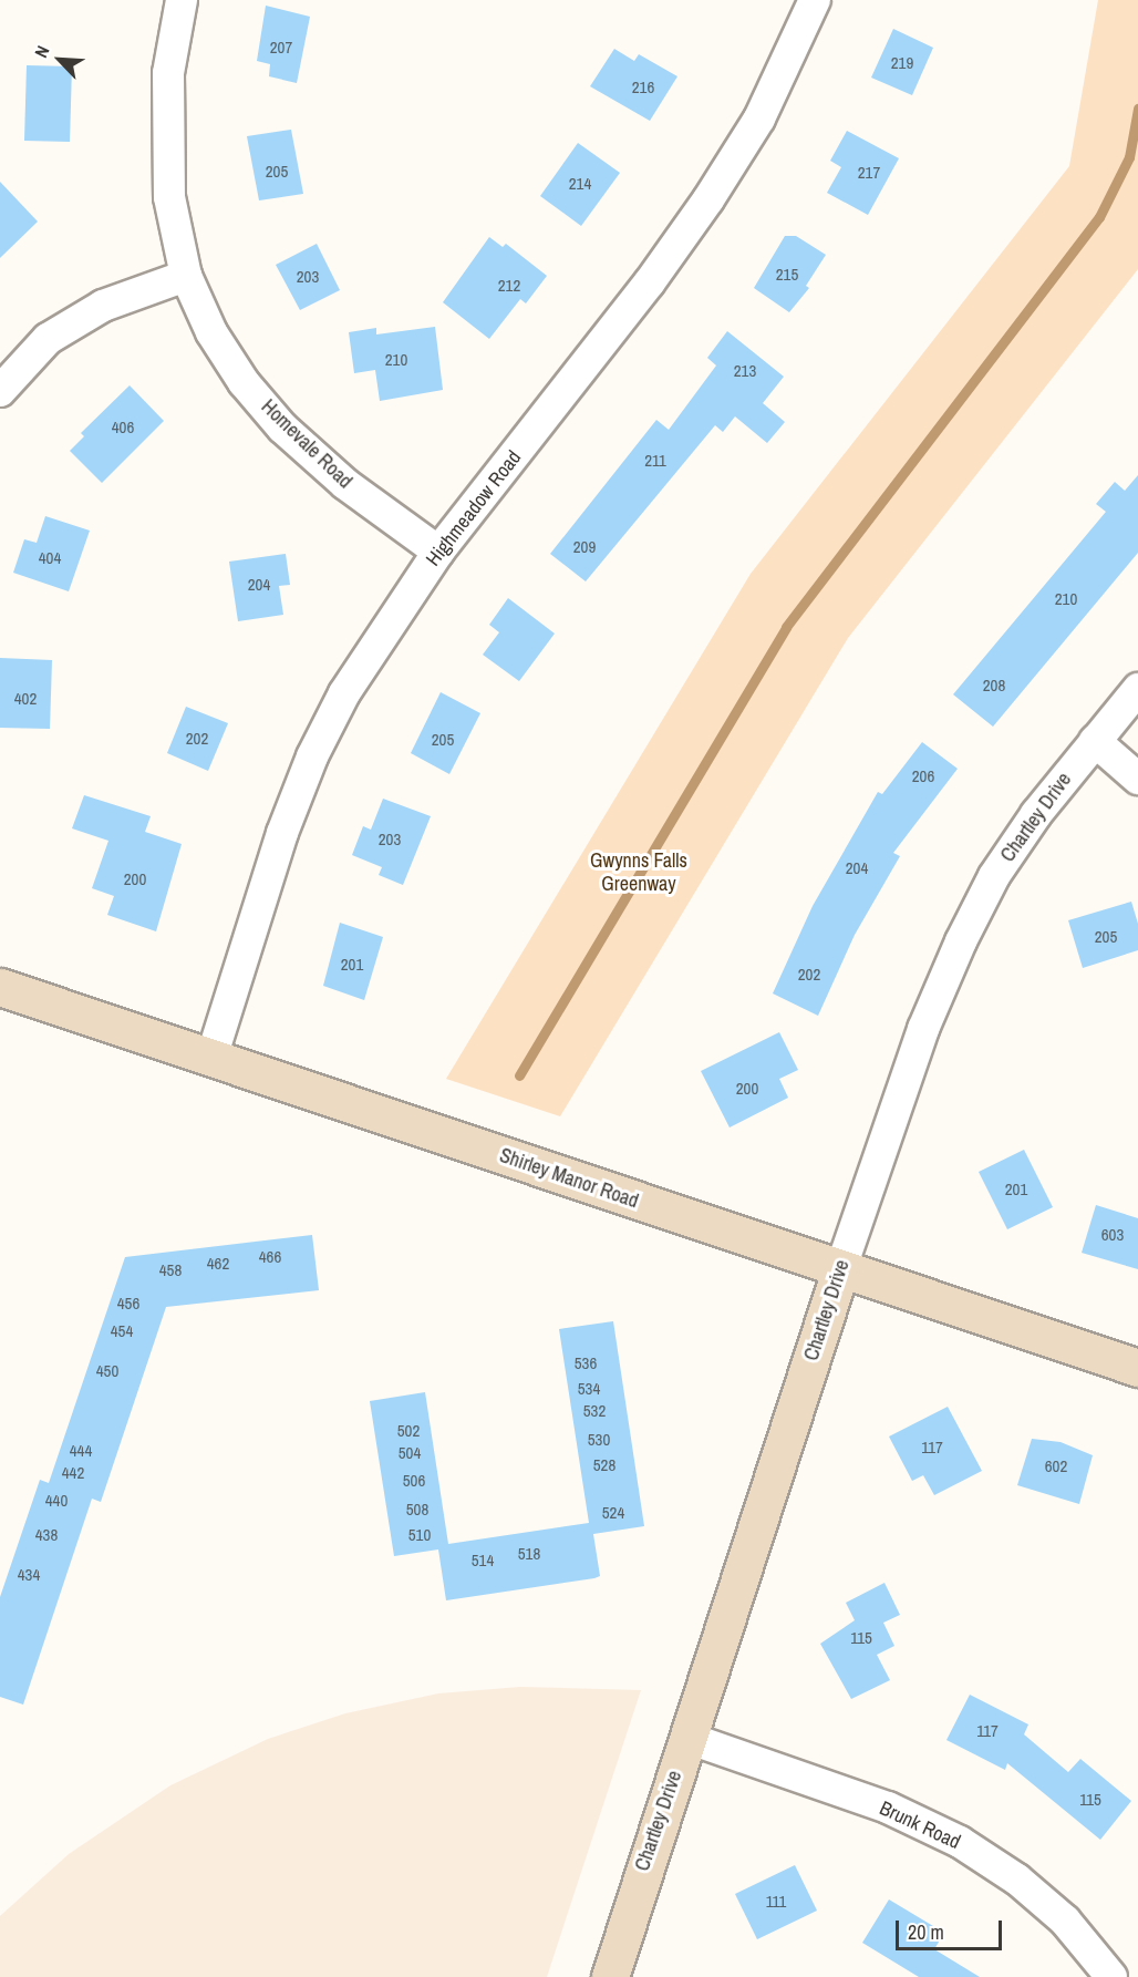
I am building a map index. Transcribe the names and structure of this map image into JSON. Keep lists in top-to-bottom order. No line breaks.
{"streets":{"street":["Homevale Road","Highmeadow Road","Chartley Drive","Shirley Manor Road","Brunk Road"]},"crossings":[["Homevale Road","Highmeadow Road"],["Highmeadow Road","Shirley Manor Road"],["Chartley Drive","Shirley Manor Road"],["Chartley Drive","Brunk Road"]],"parks":["Gwynns Falls Greenway"],"house_numbers":["207","219","216","205","217","214","215","203","212","210","213","406","211","209","404","204","210","208","402","202","205","206","203","204","200","205","201","202","200","201","603","466","462","458","456","454","536","450","534","532","502","530","117","444","504","528","602","442","506","440","508","524","438","510","518","514","434","115","117","115","111"],"scale_bar":"20 m","north":"top left"}
